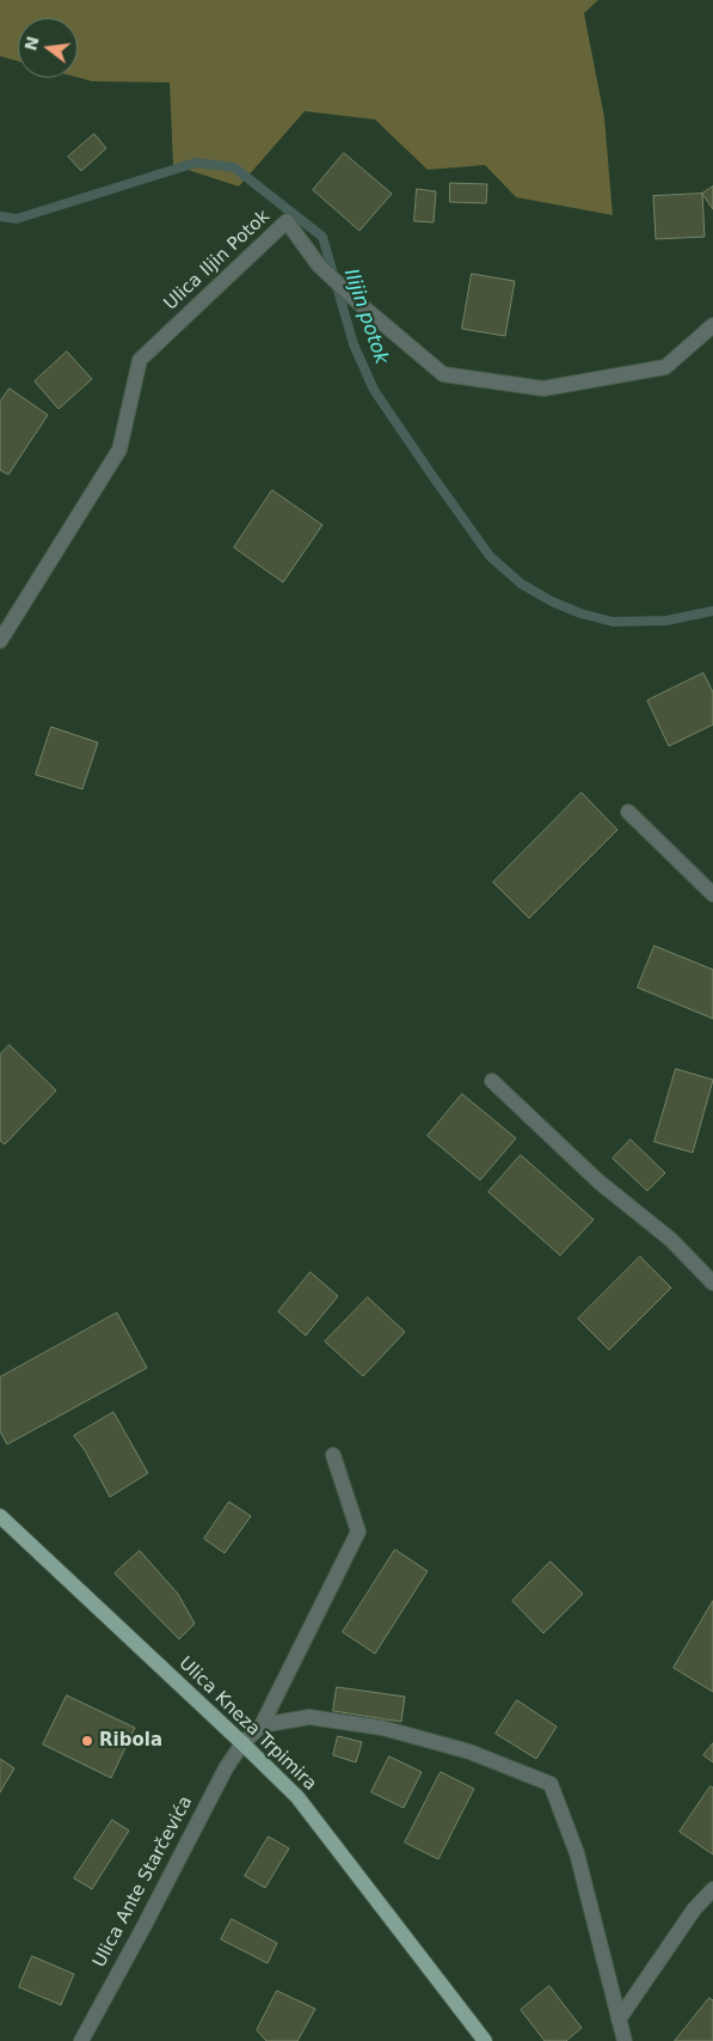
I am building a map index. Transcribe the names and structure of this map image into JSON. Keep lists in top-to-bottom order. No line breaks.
{"streets":{"main road":["Ulica Kneza Trpimira"],"street":["Ulica Iljin Potok","Ulica Ante Starčevića"]},"crossings":[["Ulica Kneza Trpimira","Ulica Ante Starčevića"]],"water":["Ilijin potok"],"places":["Ribola"],"north":"left"}
